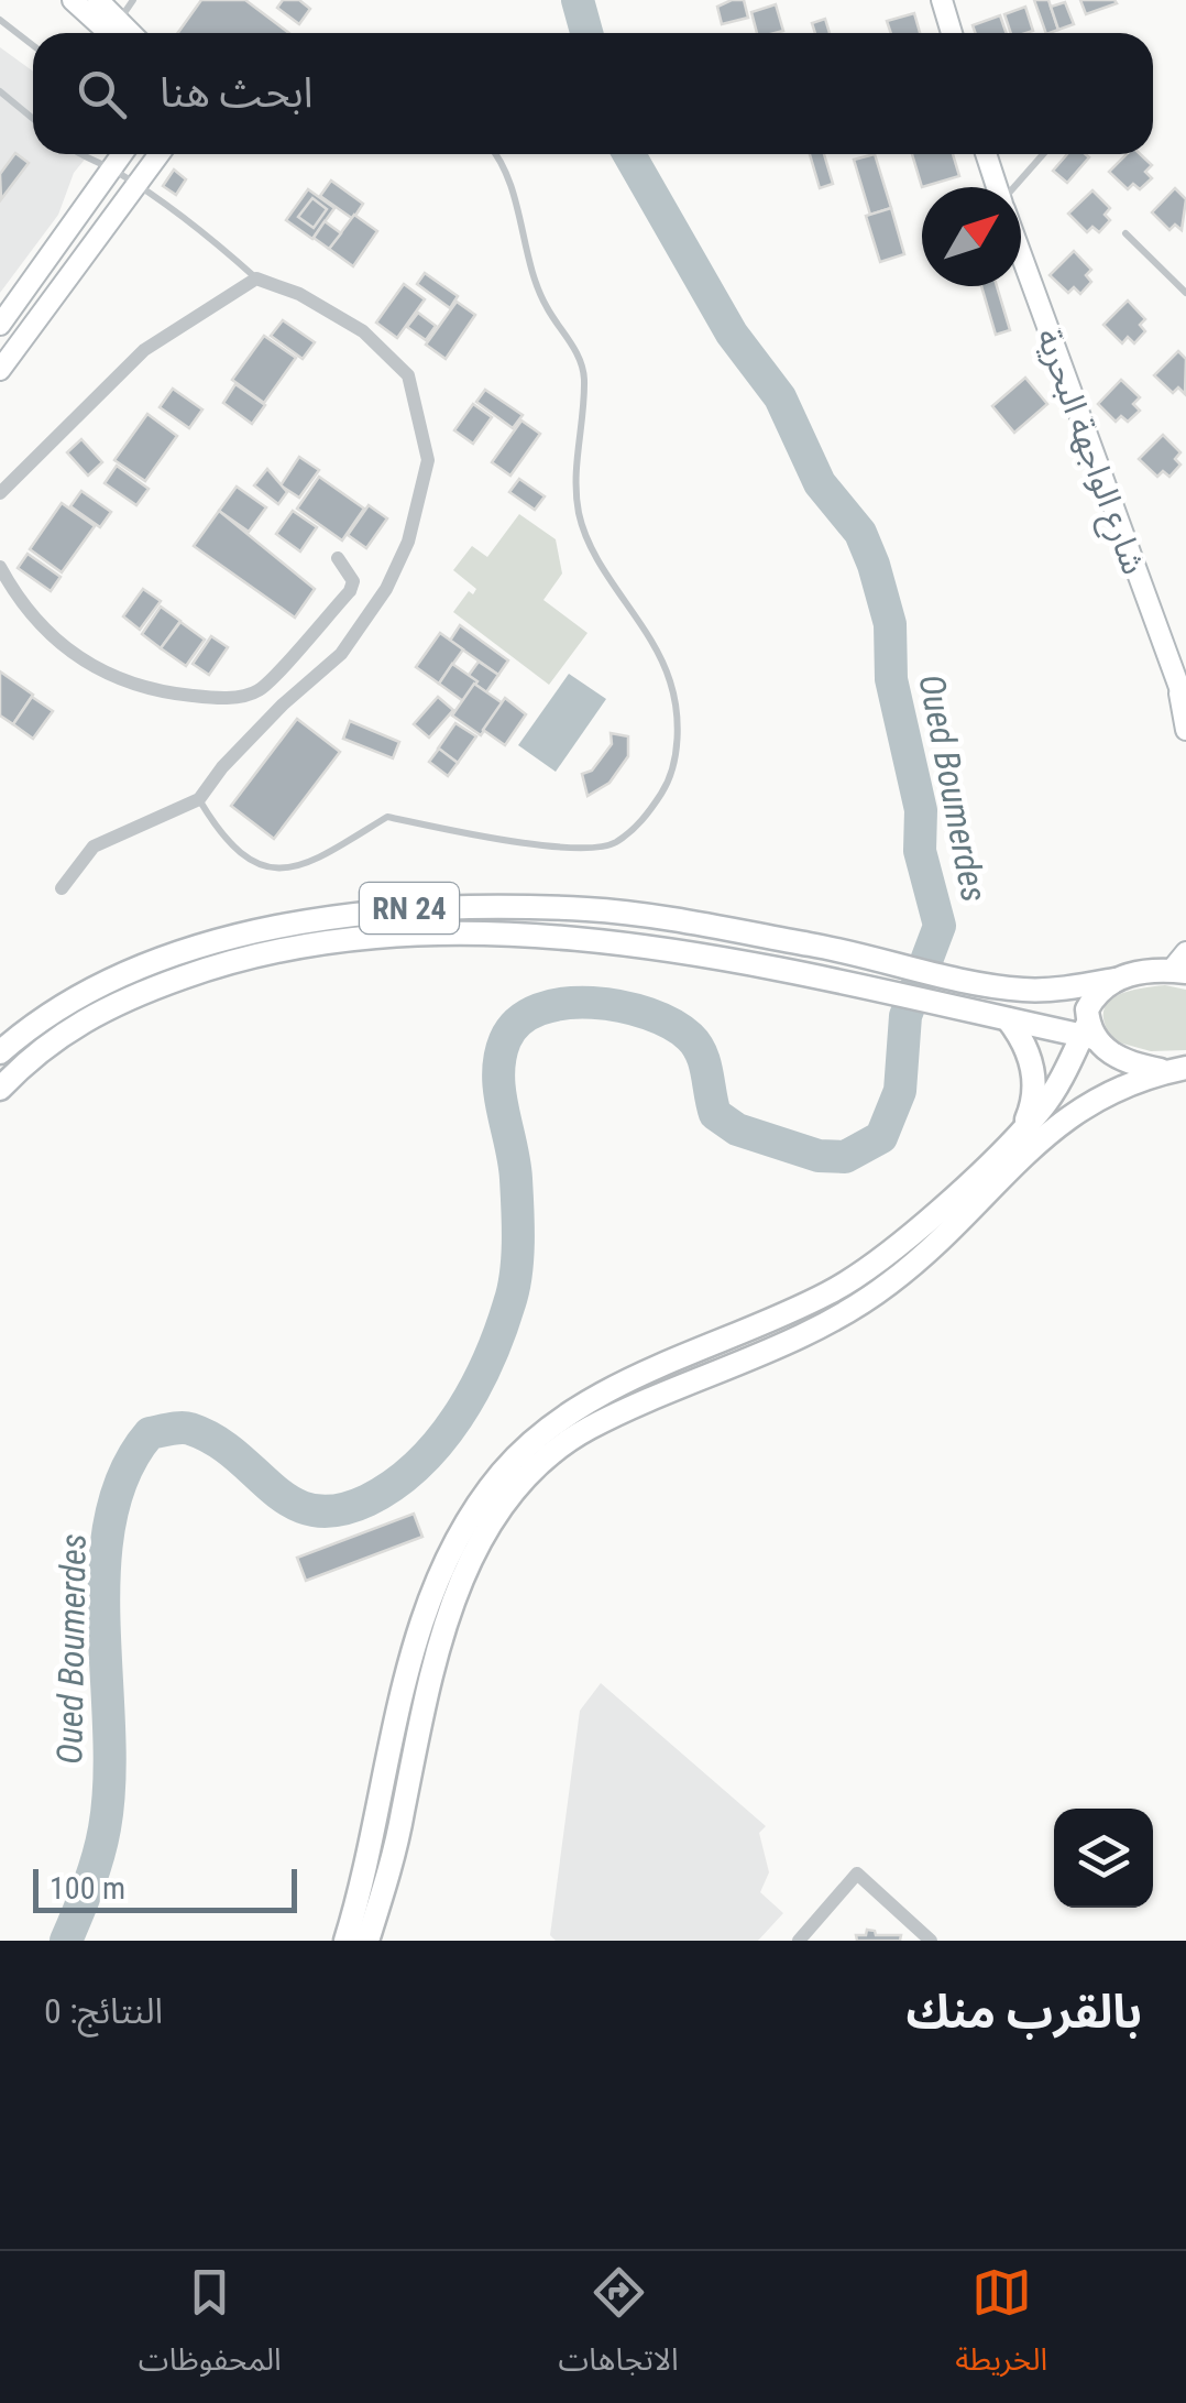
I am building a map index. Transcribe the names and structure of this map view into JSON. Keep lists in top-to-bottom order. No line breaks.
{"streets":{"main road":["شارع الواجهة البحرية","RN 24"]},"water":["Oued Boumerdes"],"scale_bar":"100 m","north":"top right","page":{"search":"ابحث هنا","scale":"100 m","heading":["بالقرب منك","النتائج: 0"],"nav":["الخريطة","الاتجاهات","المحفوظات"]}}
